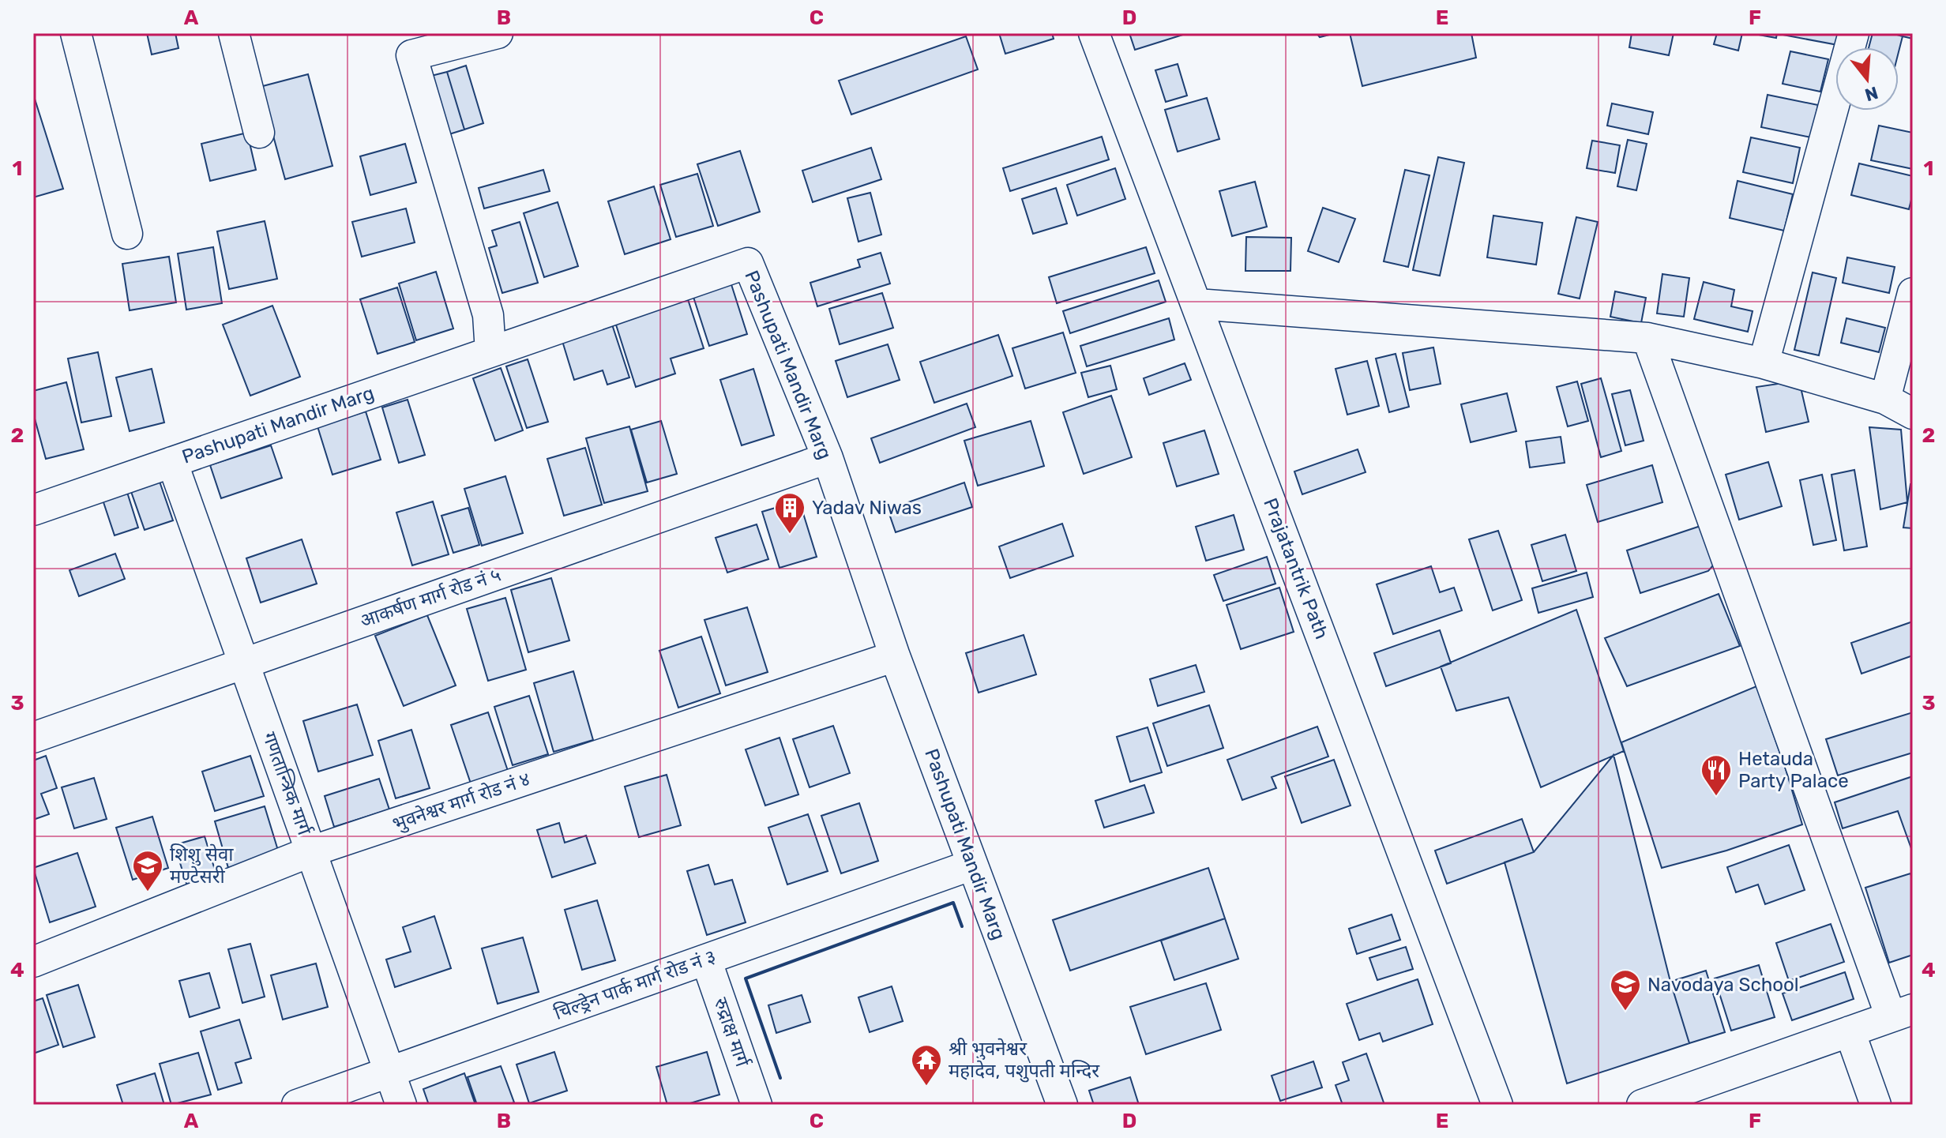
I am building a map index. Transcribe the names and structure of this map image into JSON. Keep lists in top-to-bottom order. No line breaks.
{"streets":{"street":["Pashupati Mandir Marg","Prajatantrik Path","आकर्षण मार्ग रोड नं ५","गणतान्त्रिक मार्ग","भुवनेश्वर मार्ग रोड नं ४","चिल्ड्रेन पार्क मार्ग रोड नं ३","रुद्राक्ष मार्ग"]},"crossings":[["Pashupati Mandir Marg","आकर्षण मार्ग रोड नं ५"],["Pashupati Mandir Marg","गणतान्त्रिक मार्ग"],["Pashupati Mandir Marg","भुवनेश्वर मार्ग रोड नं ४"],["Pashupati Mandir Marg","चिल्ड्रेन पार्क मार्ग रोड नं ३"],["आकर्षण मार्ग रोड नं ५","गणतान्त्रिक मार्ग"],["गणतान्त्रिक मार्ग","भुवनेश्वर मार्ग रोड नं ४"],["गणतान्त्रिक मार्ग","चिल्ड्रेन पार्क मार्ग रोड नं ३"],["चिल्ड्रेन पार्क मार्ग रोड नं ३","रुद्राक्ष मार्ग"]],"places":{"building":["Yadav Niwas"],"restaurant":["Hetauda Party Palace"],"school or university":["शिशु सेवा मण्टेसरी","Navodaya School"],"temple":["श्री भुवनेश्वर महादेव, पशुपती मन्दिर"]},"north":"bottom","grid":{"columns":["A","B","C","D","E","F"],"rows":["1","2","3","4"]}}
